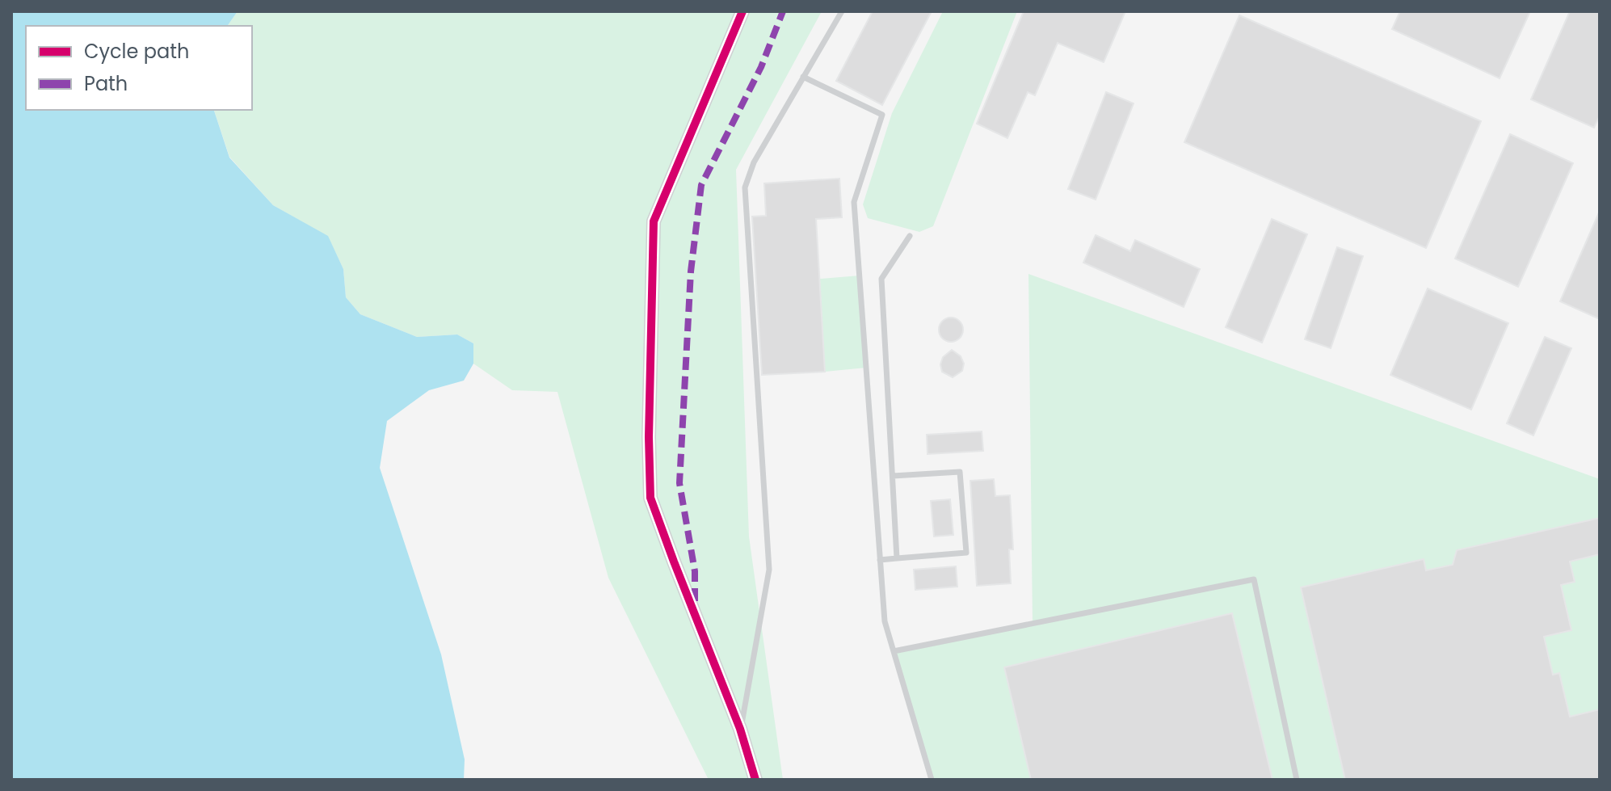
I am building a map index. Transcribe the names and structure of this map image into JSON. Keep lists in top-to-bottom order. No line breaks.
{"legend":["Cycle path","Path"]}
